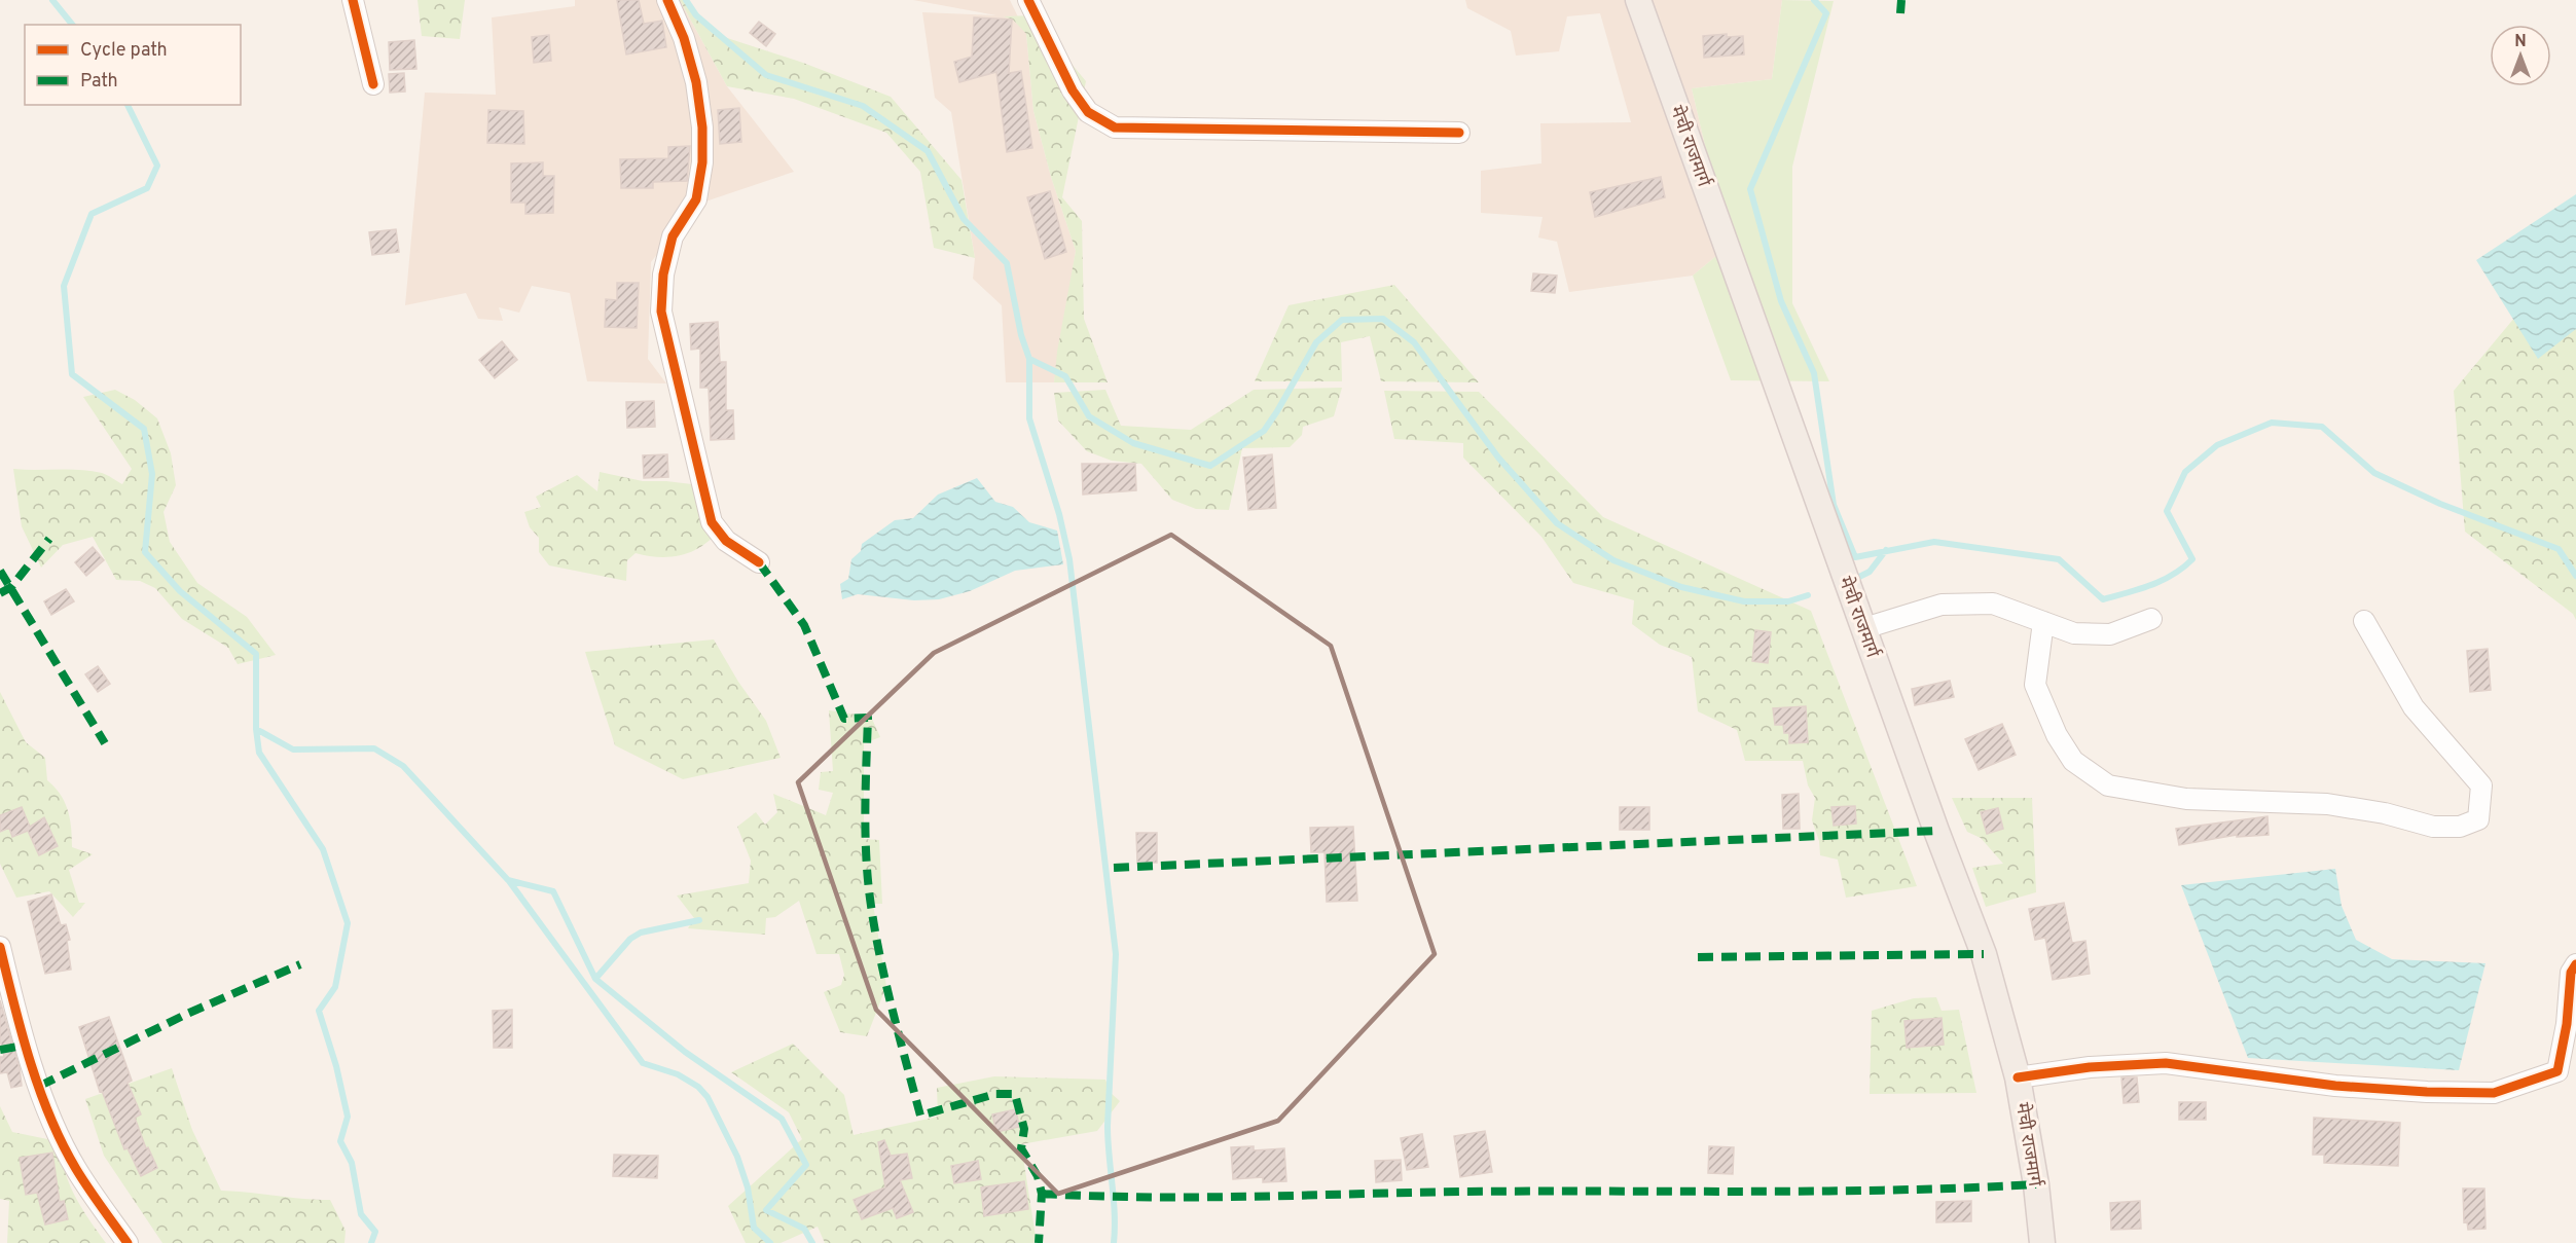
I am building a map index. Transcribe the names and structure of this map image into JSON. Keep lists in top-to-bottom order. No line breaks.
{"streets":{"main road":["मेची राजमार्ग"]},"legend":["Cycle path","Path"],"north":"top"}
